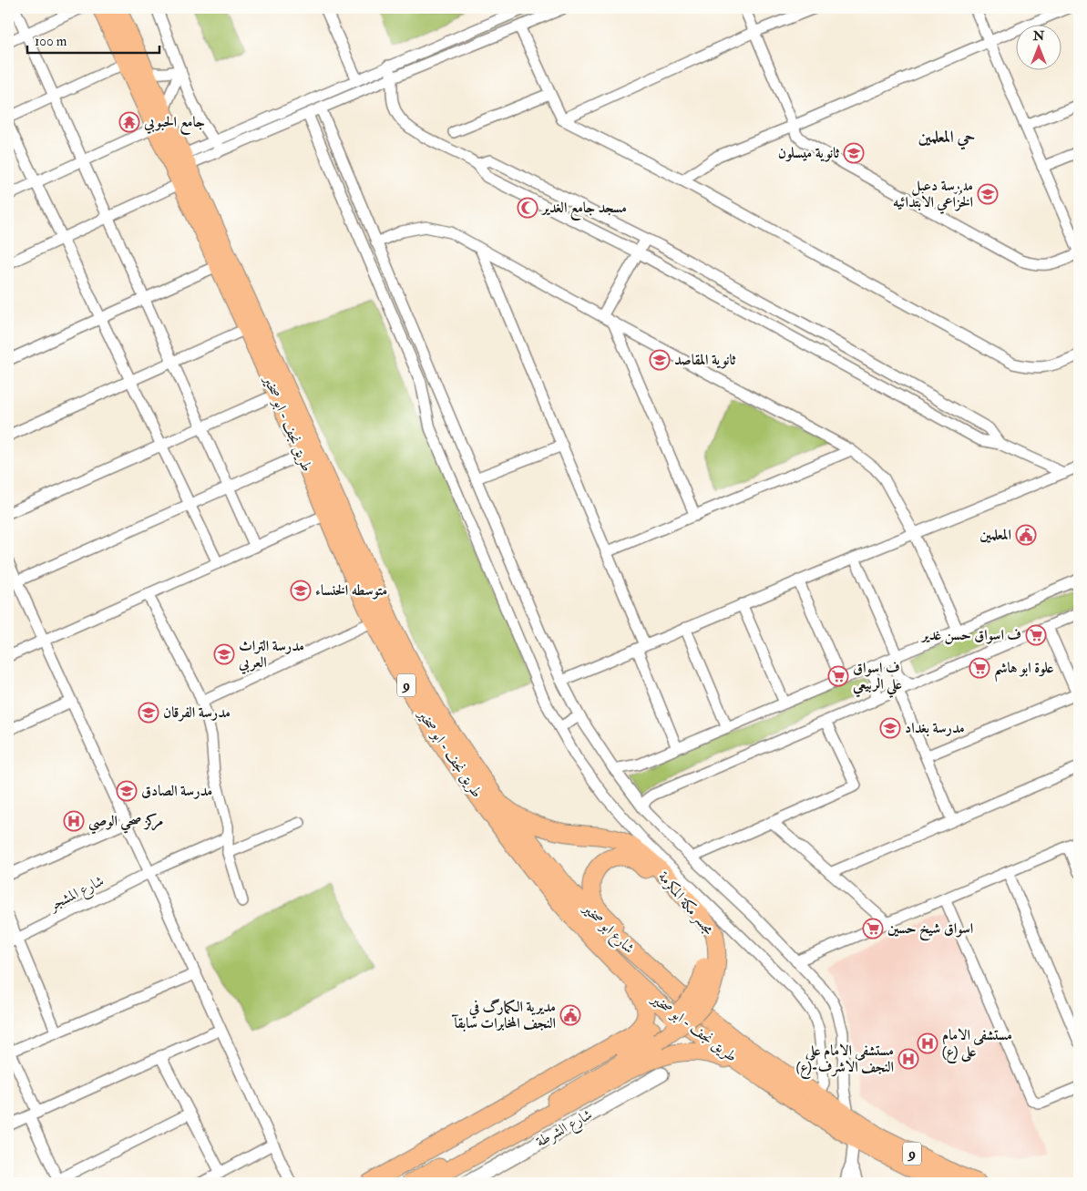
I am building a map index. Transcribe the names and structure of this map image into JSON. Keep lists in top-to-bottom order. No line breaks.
{"streets":{"main road":["طريق نجف - ابو صخير","9","مجسر مكة المكرمة","شارع ابو صخير","شارع الشرطة"],"street":["شارع المشجر"]},"crossings":[["طريق نجف - ابو صخير","شارع ابو صخير"],["9","شارع ابو صخير"],["مجسر مكة المكرمة","شارع ابو صخير"],["مجسر مكة المكرمة","شارع الشرطة"]],"districts":["حي المعلمین"],"places":{"temple":["جامع الحبوبي"],"school or university":["ثانوية ميسلون","مدرسة دعبل الخُزاعي الابتدائيه","ثانوية المقاصد","متوسطه الخنساء","مدرسة التراث العربي","مدرسة الفرقان","مدرسة بغداد","مدرسة الصادق"],"mosque":["مسجد جامع الغدير"],"public building":["المعلمين","مديرية الكمارگ في النجف المخابرات سابقآ"],"supermarket":["ف اسواق حسن غدير","علوة ابو هاشم","ف اسواق علي الربيعي","اسواق شيخ حسين"],"hospital":["مركز صحي الوصي","مستشفی الامام علی (ع)","مستشفى الامام علي (ع)-النجف الاشرف"]},"scale_bar":"100 m","north":"top"}
